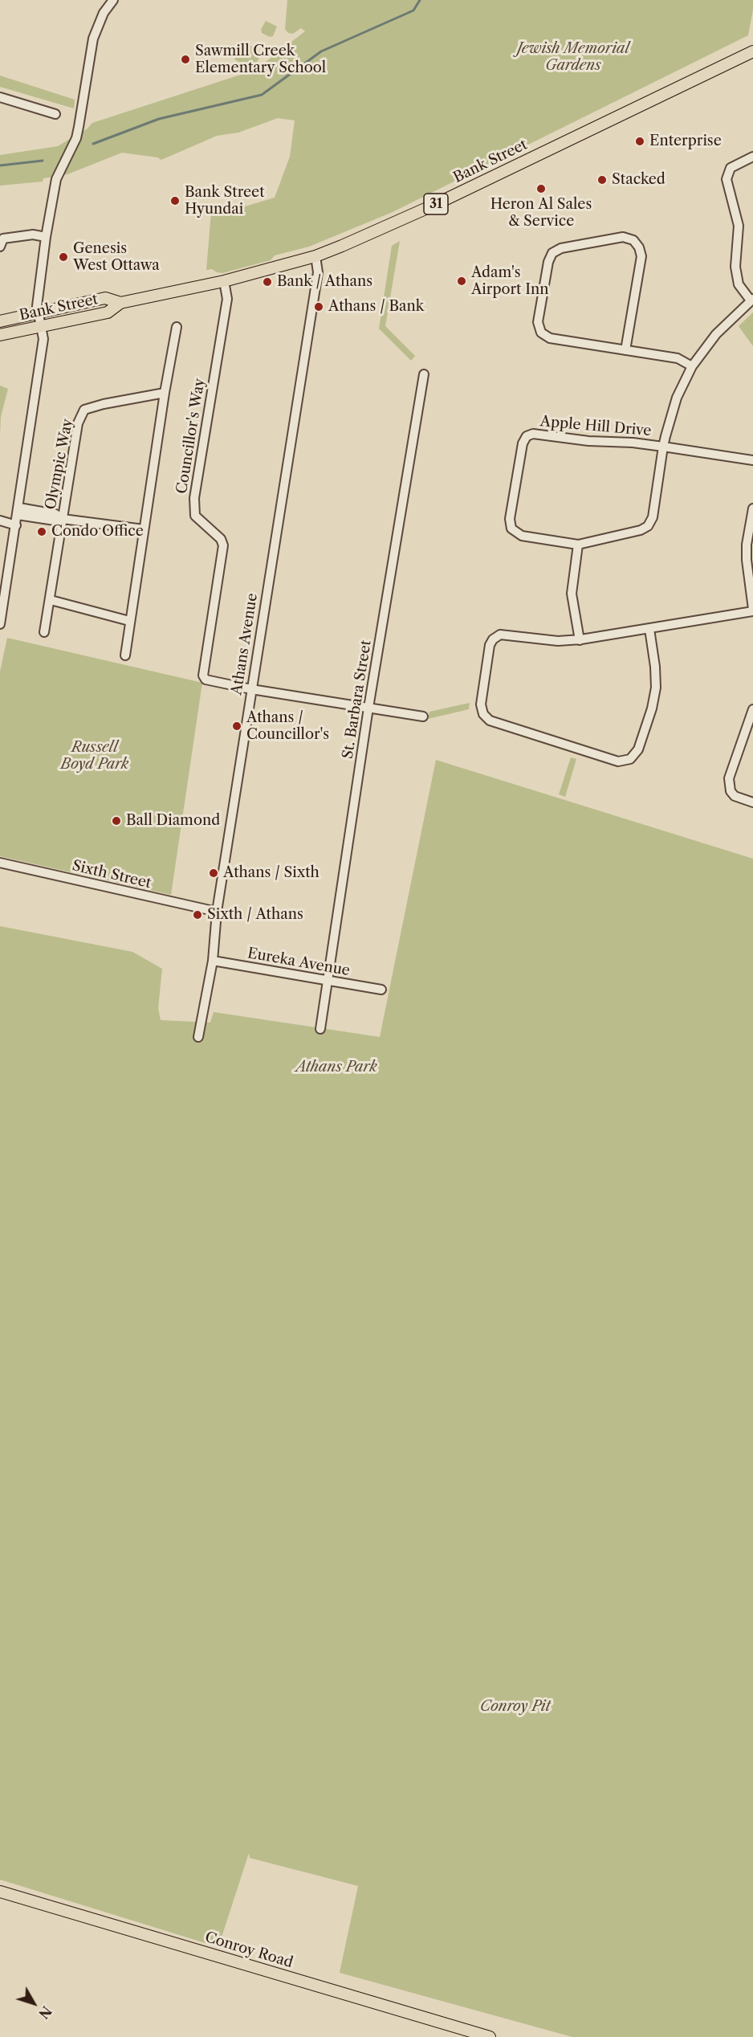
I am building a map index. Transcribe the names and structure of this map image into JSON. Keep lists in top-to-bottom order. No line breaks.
{"streets":{"main road":["Bank Street","31","Conroy Road"],"street":["Apple Hill Drive","Councillor's Way","Olympic Way","Athans Avenue","St. Barbara Street","Sixth Street","Eureka Avenue"]},"crossings":[["Bank Street","Councillor's Way"],["Bank Street","Athans Avenue"],["Councillor's Way","Athans Avenue"],["Athans Avenue","Sixth Street"],["Athans Avenue","Eureka Avenue"],["St. Barbara Street","Eureka Avenue"]],"parks":["Jewish Memorial Gardens","Russell Boyd Park","Athans Park","Conroy Pit"],"places":["Sawmill Creek Elementary School","Enterprise","Stacked","Heron Al Sales & Service","Bank Street Hyundai","Genesis West Ottawa","Adam's Airport Inn","Bank / Athans","Athans / Bank","Condo Office","Athans / Councillor's","Ball Diamond","Athans / Sixth","Sixth / Athans"],"north":"bottom right"}
